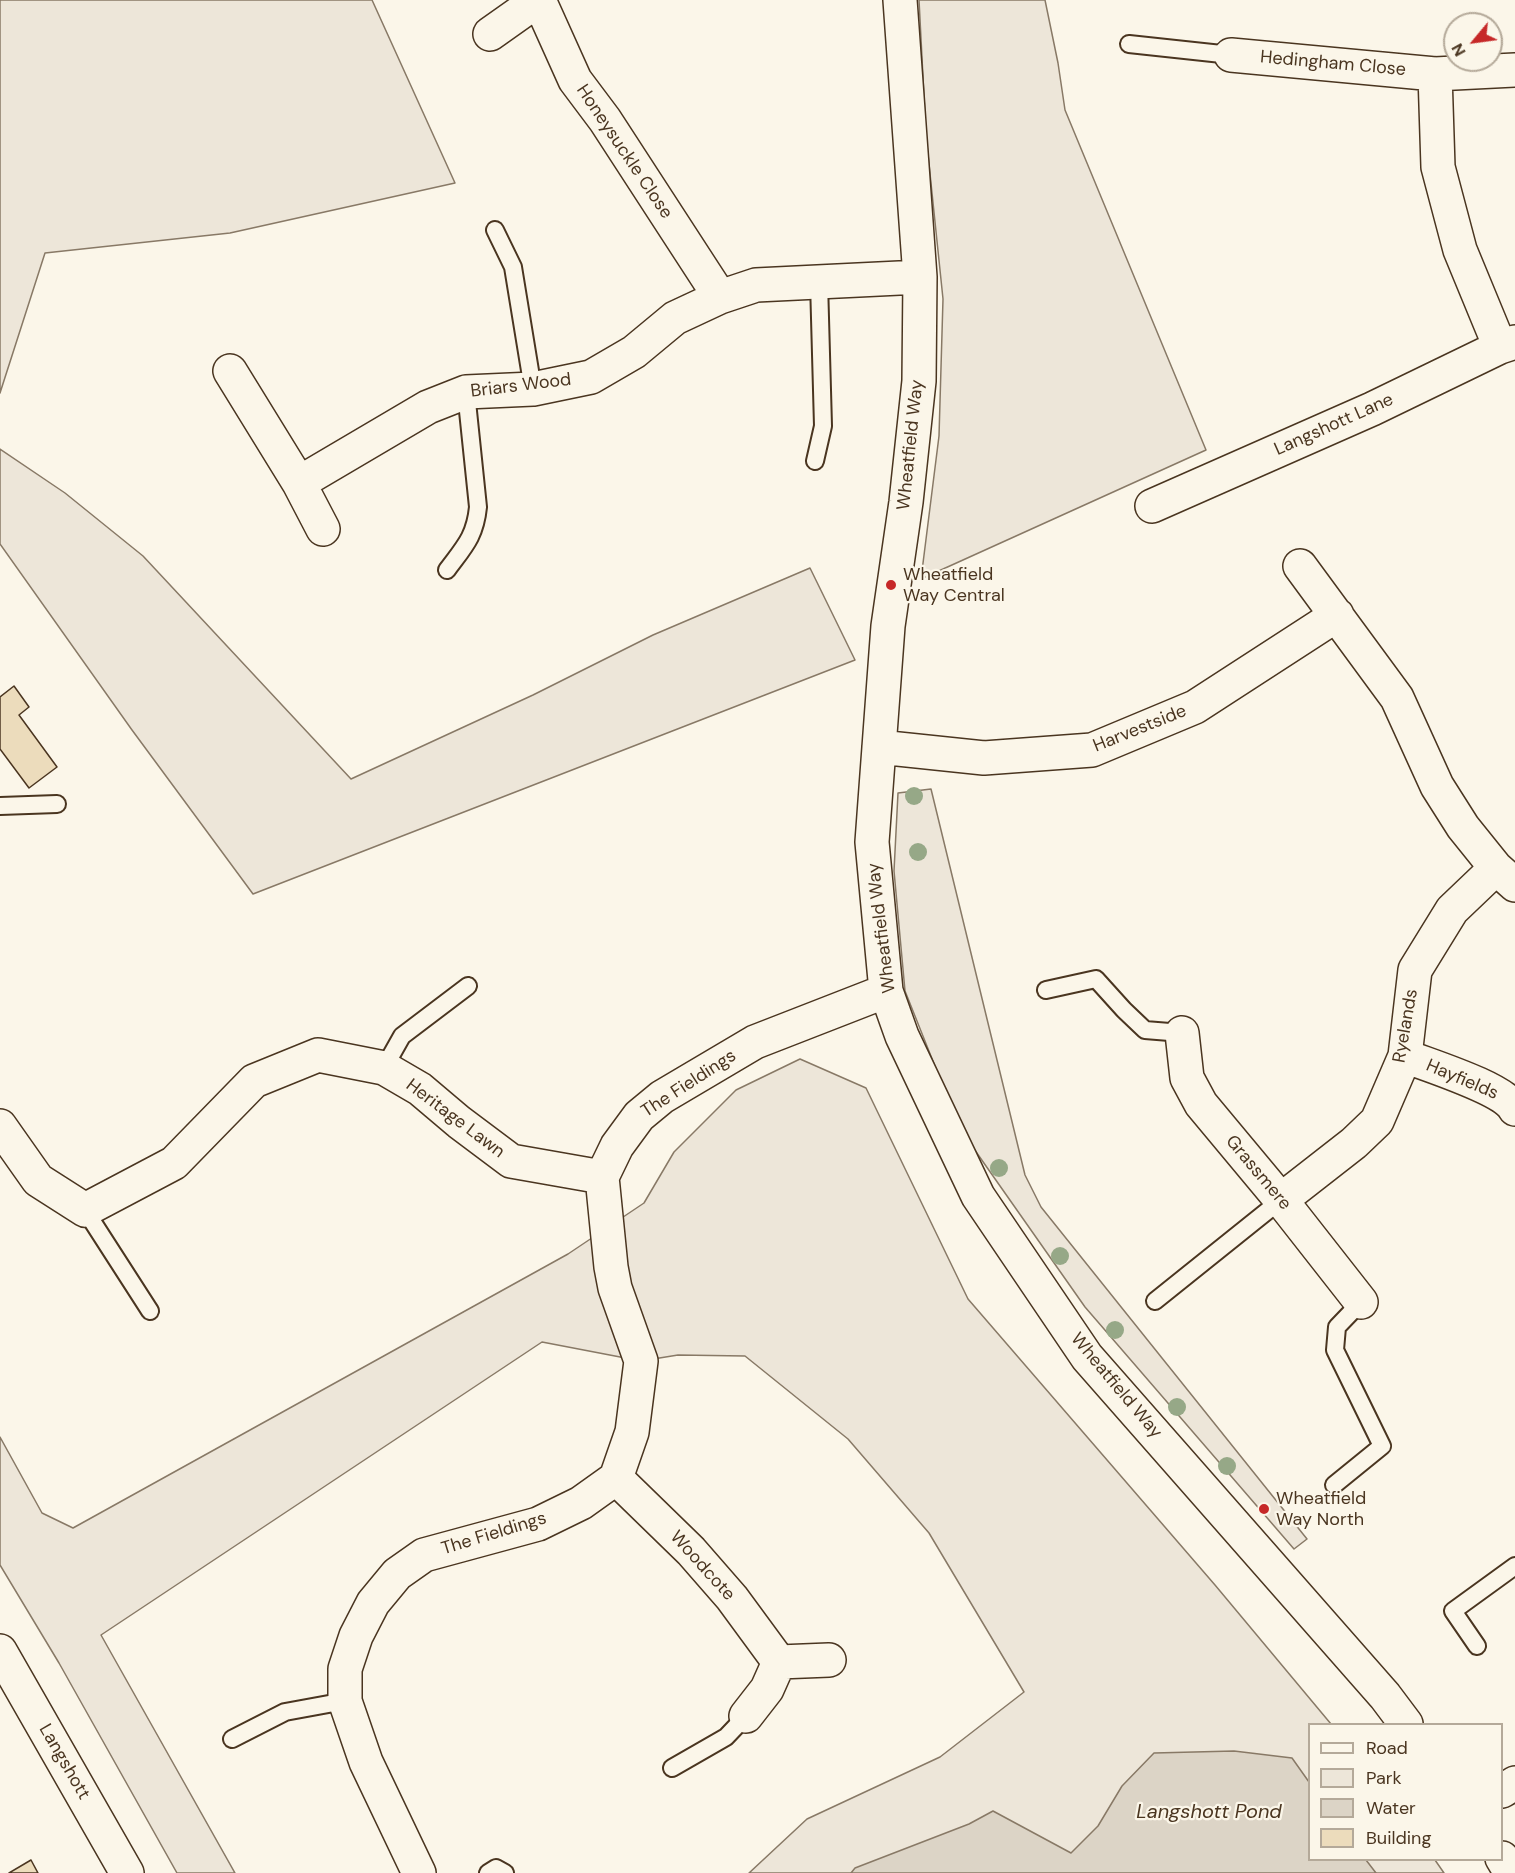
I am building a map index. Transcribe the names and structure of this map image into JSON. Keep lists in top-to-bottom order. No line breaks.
{"streets":{"street":["Hedingham Close","Honeysuckle Close","Briars Wood","Langshott Lane","Wheatfield Way","Harvestside","Ryelands","Hayfields","The Fieldings","Heritage Lawn","Grassmere","Woodcote","Langshott"]},"crossings":[["Honeysuckle Close","Briars Wood"],["Briars Wood","Wheatfield Way"],["Wheatfield Way","Harvestside"],["Wheatfield Way","The Fieldings"],["Ryelands","Hayfields"],["Ryelands","Grassmere"],["The Fieldings","Heritage Lawn"],["The Fieldings","Woodcote"]],"water":["Langshott Pond"],"places":["Wheatfield Way Central","Wheatfield Way North"],"legend":["Road","Park","Water","Building"],"north":"bottom left"}
